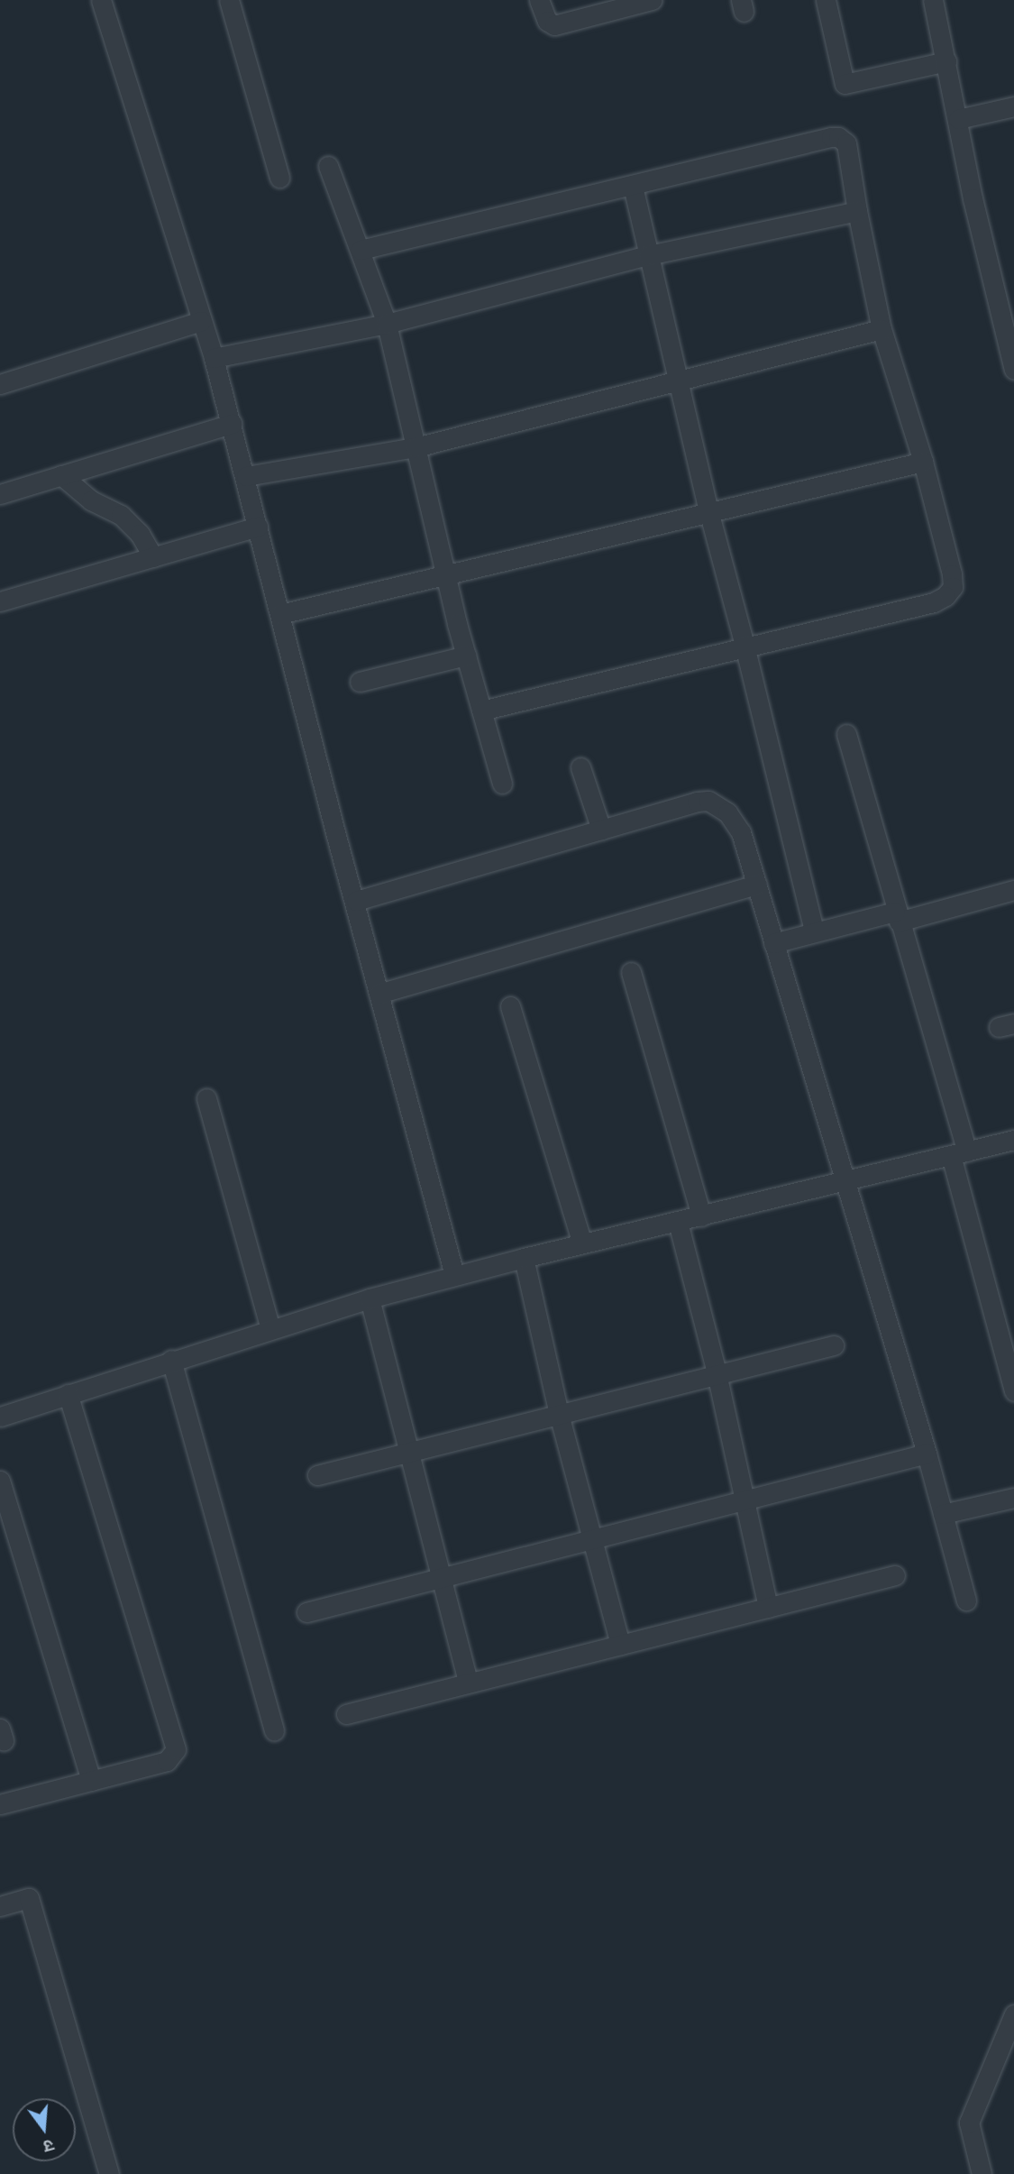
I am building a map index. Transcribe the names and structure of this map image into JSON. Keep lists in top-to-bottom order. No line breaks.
{"north":"bottom"}
